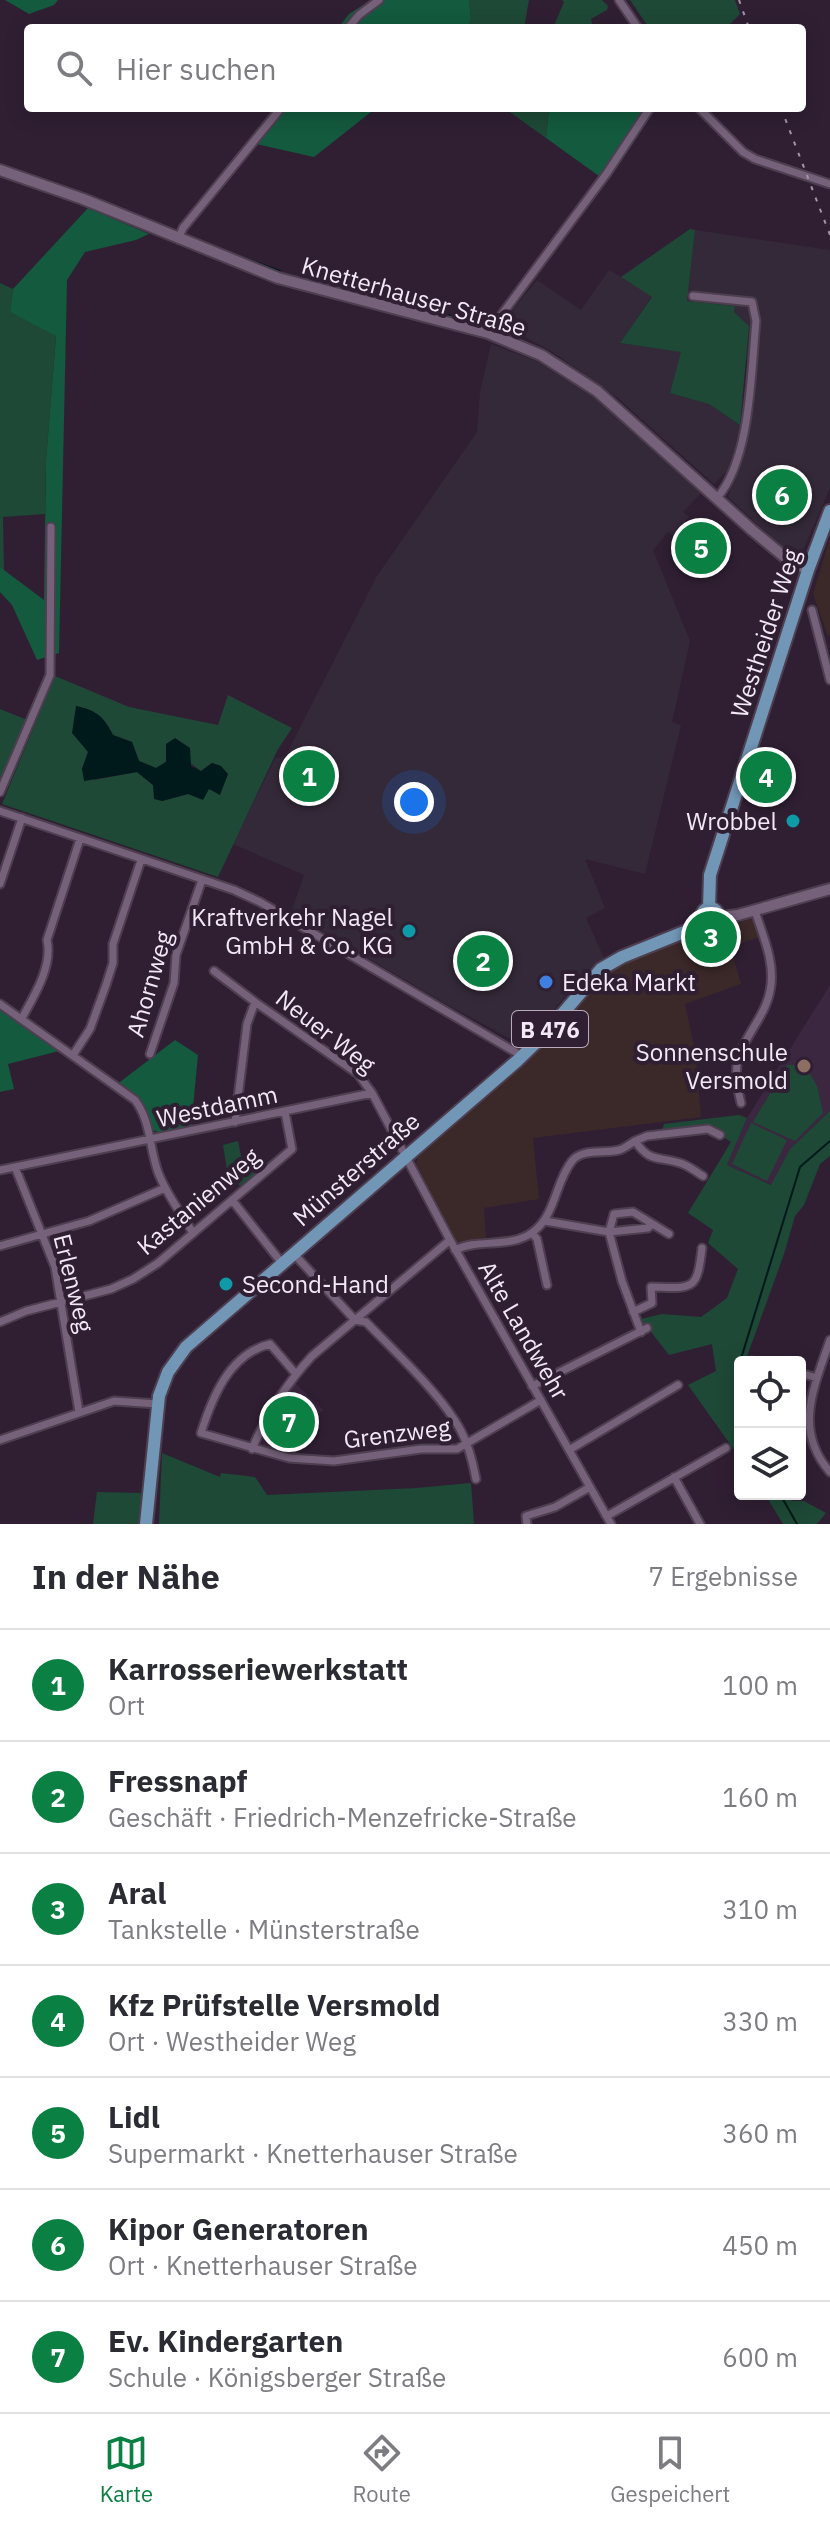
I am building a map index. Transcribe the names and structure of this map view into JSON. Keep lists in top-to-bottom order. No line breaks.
{"streets":{"main road":["Westheider Weg","B 476","Münsterstraße"],"street":["Knetterhauser Straße","Ahornweg","Neuer Weg","Westdamm","Kastanienweg","Erlenweg","Alte Landwehr","Grenzweg"]},"crossings":[["Knetterhauser Straße","Westheider Weg"],["Westheider Weg","Münsterstraße"],["Neuer Weg","Westdamm"],["Westdamm","Kastanienweg"],["Westdamm","Erlenweg"],["Münsterstraße","Alte Landwehr"],["Kastanienweg","Erlenweg"],["Alte Landwehr","Grenzweg"]],"places":["Wrobbel","Kraftverkehr Nagel GmbH & Co. KG","Edeka Markt","Sonnenschule Versmold","Second-Hand"],"page":{"search":"Hier suchen","pins":["6","5","1","4","3","2","7"],"heading":["In der Nähe","7 Ergebnisse"],"list":[{"mark":"1","name":"Karrosseriewerkstatt","note":"Ort","value":"100 m"},{"mark":"2","name":"Fressnapf","note":"Geschäft · Friedrich-Menzefricke-Straße","value":"160 m"},{"mark":"3","name":"Aral","note":"Tankstelle · Münsterstraße","value":"310 m"},{"mark":"4","name":"Kfz Prüfstelle Versmold","note":"Ort · Westheider Weg","value":"330 m"},{"mark":"5","name":"Lidl","note":"Supermarkt · Knetterhauser Straße","value":"360 m"},{"mark":"6","name":"Kipor Generatoren","note":"Ort · Knetterhauser Straße","value":"450 m"},{"mark":"7","name":"Ev. Kindergarten","note":"Schule · Königsberger Straße","value":"600 m"}],"nav":["Karte","Route","Gespeichert"]}}
